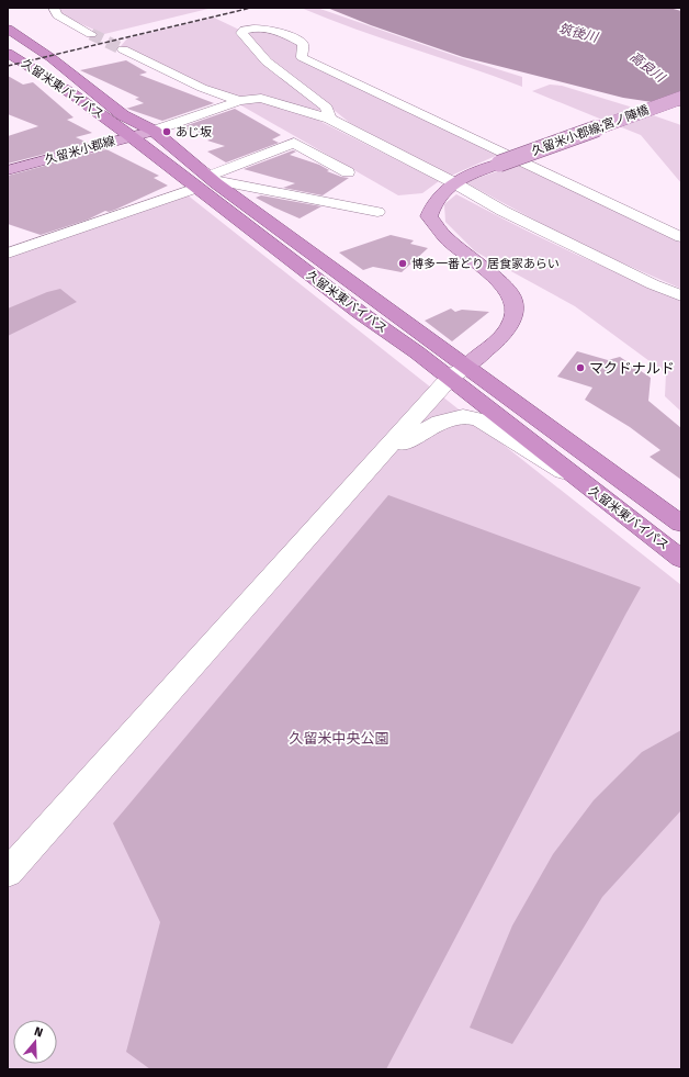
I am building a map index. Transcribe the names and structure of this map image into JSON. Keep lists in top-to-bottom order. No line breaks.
{"streets":{"highway":["久留米東バイパス"],"main road":["久留米小郡線;宮ノ陣橋","久留米小郡線"]},"crossings":[["久留米東バイパス","久留米小郡線"]],"water":["筑後川","高良川"],"parks":["久留米中央公園"],"places":["あじ坂","博多一番どり 居食家あらい","マクドナルド"],"north":"top"}
